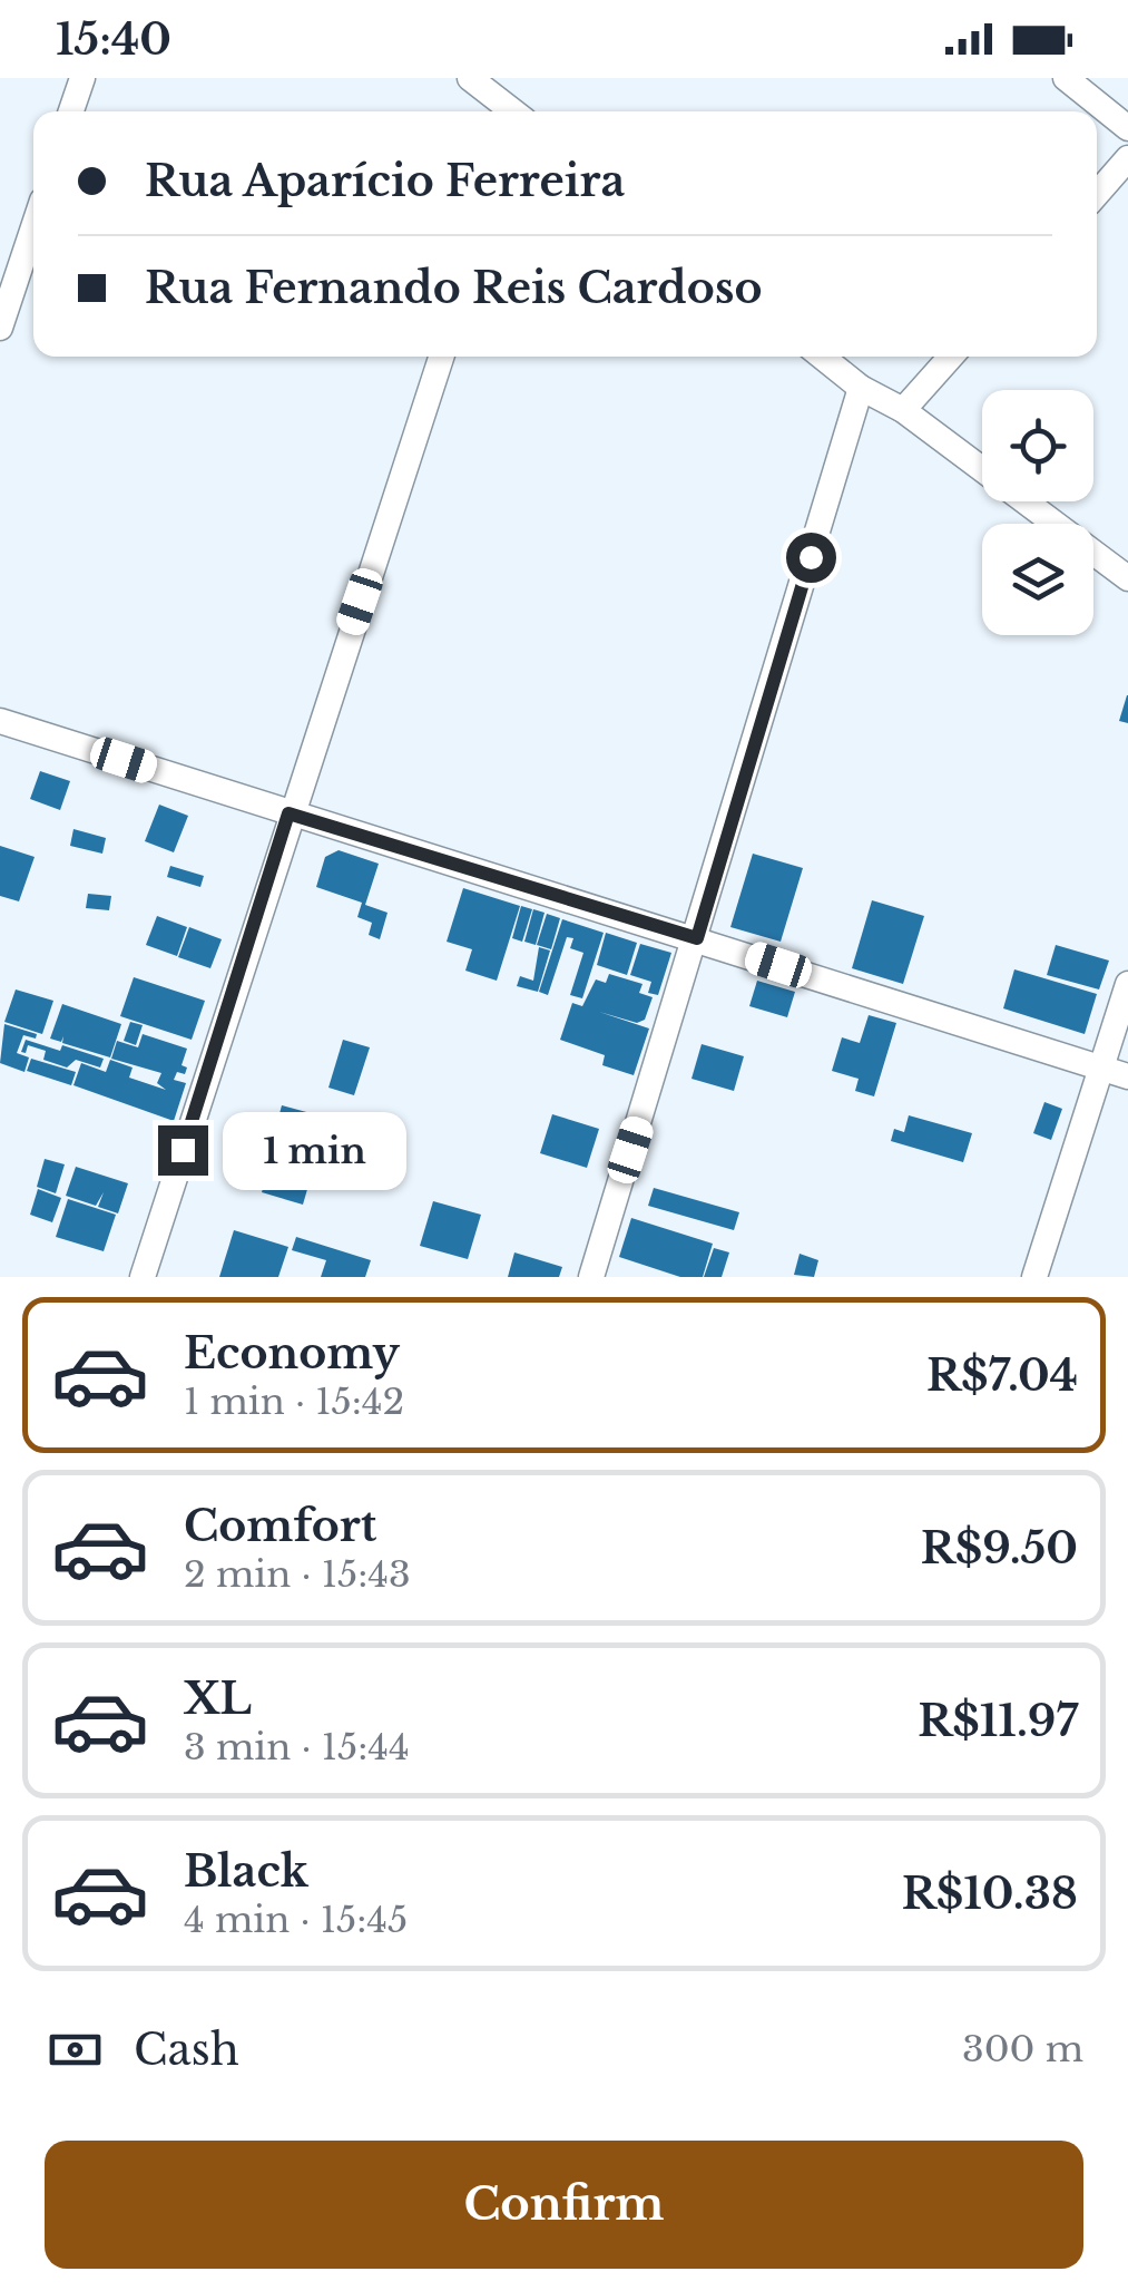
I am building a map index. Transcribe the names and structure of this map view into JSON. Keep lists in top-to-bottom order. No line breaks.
{"page":{"status":"15:40","banner":["Rua Aparício Ferreira","Rua Fernando Reis Cardoso"],"bubble":"1 min","list":[{"name":"Economy","note":"1 min · 15:42","value":"R$7.04"},{"name":"Comfort","note":"2 min · 15:43","value":"R$9.50"},{"name":"XL","note":"3 min · 15:44","value":"R$11.97"},{"name":"Black","note":"4 min · 15:45","value":"R$10.38"}],"pay":["Cash","300 m"],"buttons":"Confirm"}}
